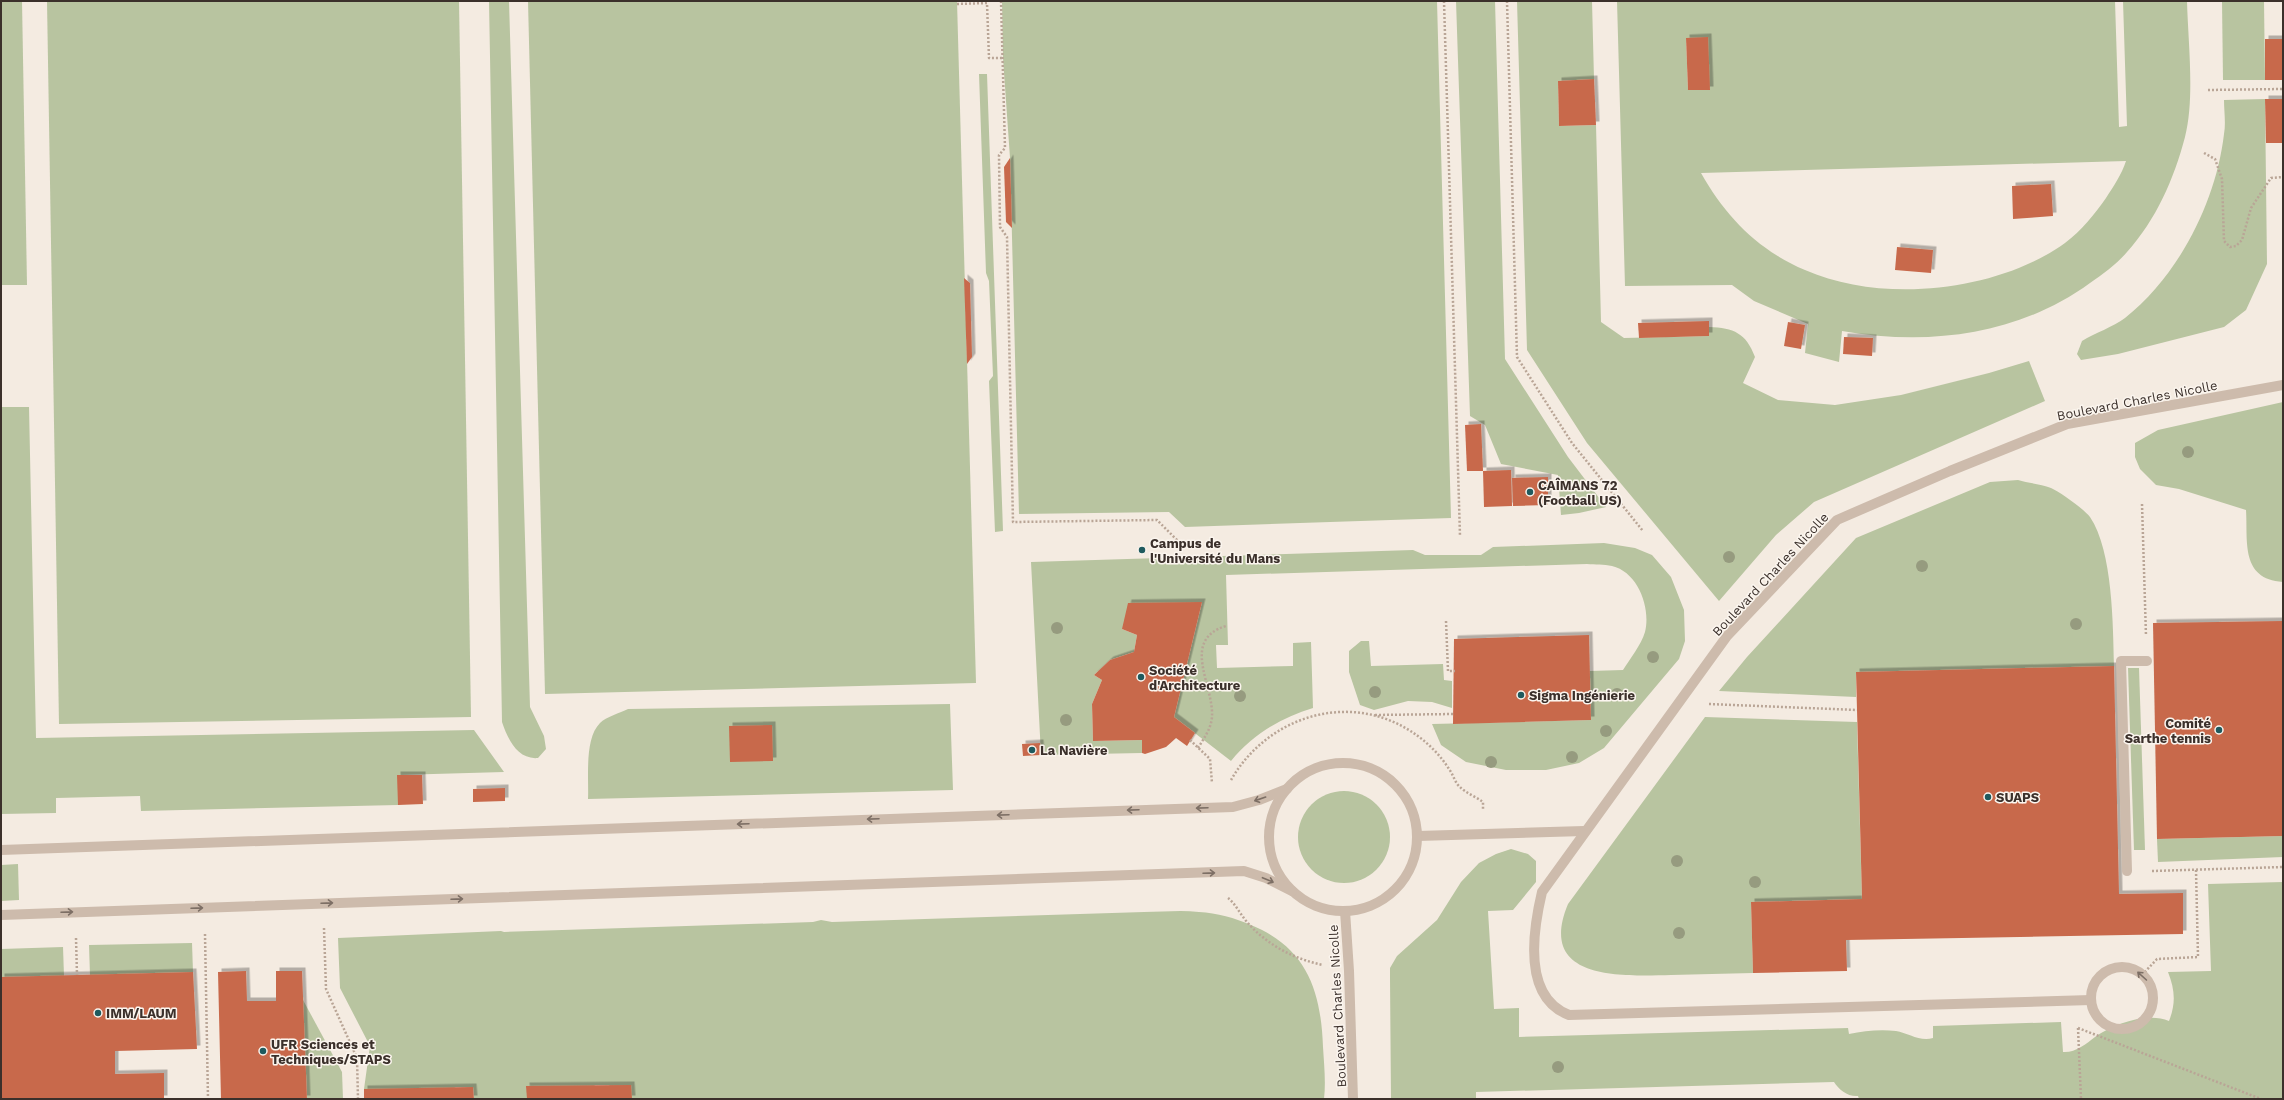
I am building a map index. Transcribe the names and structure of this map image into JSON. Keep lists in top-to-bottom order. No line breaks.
{"streets":{"street":["Boulevard Charles Nicolle"]},"places":["CAÎMANS 72 (Football US)","Campus de l'Université du Mans","Société d'Architecture","Sigma Ingénierie","Comité Sarthe tennis","La Navière","SUAPS","IMM/LAUM","UFR Sciences et Techniques/STAPS"]}
